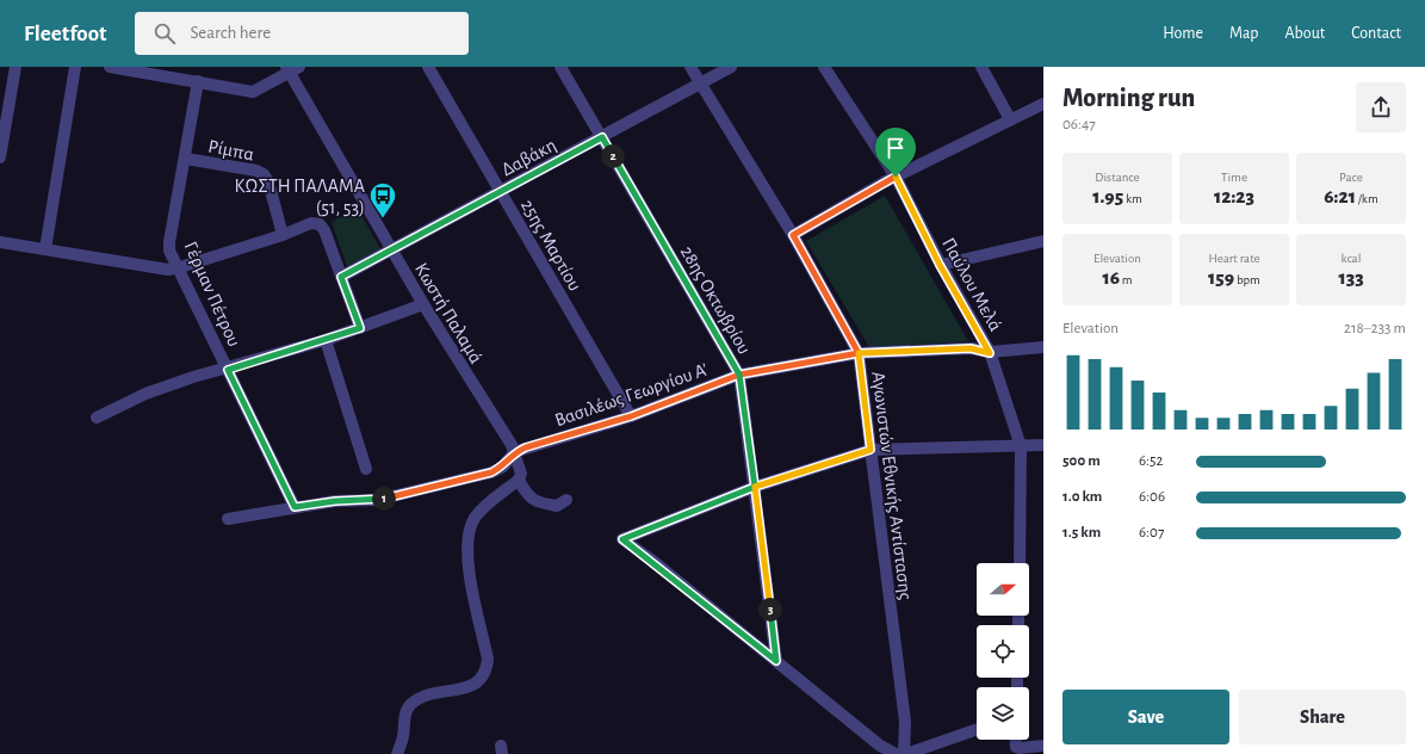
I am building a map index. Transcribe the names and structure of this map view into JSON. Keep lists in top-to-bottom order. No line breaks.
{"streets":{"street":["Ρίμπα","Δαβάκη","25ης Μαρτίου","Παύλου Μελά","Γέρμαν Πέτρου","28ης Οκτωβρίου","Κωστή Παλαμά","Βασιλέως Γεωργίου Α'","Αγωνιστών Εθνικής Αντίστασης"]},"crossings":[["Ρίμπα","Γέρμαν Πέτρου"],["Δαβάκη","25ης Μαρτίου"],["Δαβάκη","28ης Οκτωβρίου"],["Δαβάκη","Κωστή Παλαμά"],["Δαβάκη","Αγωνιστών Εθνικής Αντίστασης"],["25ης Μαρτίου","Βασιλέως Γεωργίου Α'"],["Παύλου Μελά","Βασιλέως Γεωργίου Α'"],["28ης Οκτωβρίου","Βασιλέως Γεωργίου Α'"],["Κωστή Παλαμά","Βασιλέως Γεωργίου Α'"],["Βασιλέως Γεωργίου Α'","Αγωνιστών Εθνικής Αντίστασης"]],"places":{"bus stop":["ΚΩΣΤΗ ΠΑΛΑΜΑ (51, 53)"]},"north":"right","page":{"header":"Fleetfoot","search":"Search here","nav":["Home","Map","About","Contact"],"heading":["Morning run","06:47"],"pins":["2","1","3"],"stats":[["Distance","1.95 km"],["Time","12:23"],["Pace","6:21 /km"],["Elevation","16 m"],["Heart rate","159 bpm"],["kcal","133"]],"chart":["Elevation","218–233 m"],"list":[{"name":"500 m","note":"6:52"},{"name":"1.0 km","note":"6:06"},{"name":"1.5 km","note":"6:07"}],"buttons":["Save","Share"]}}
